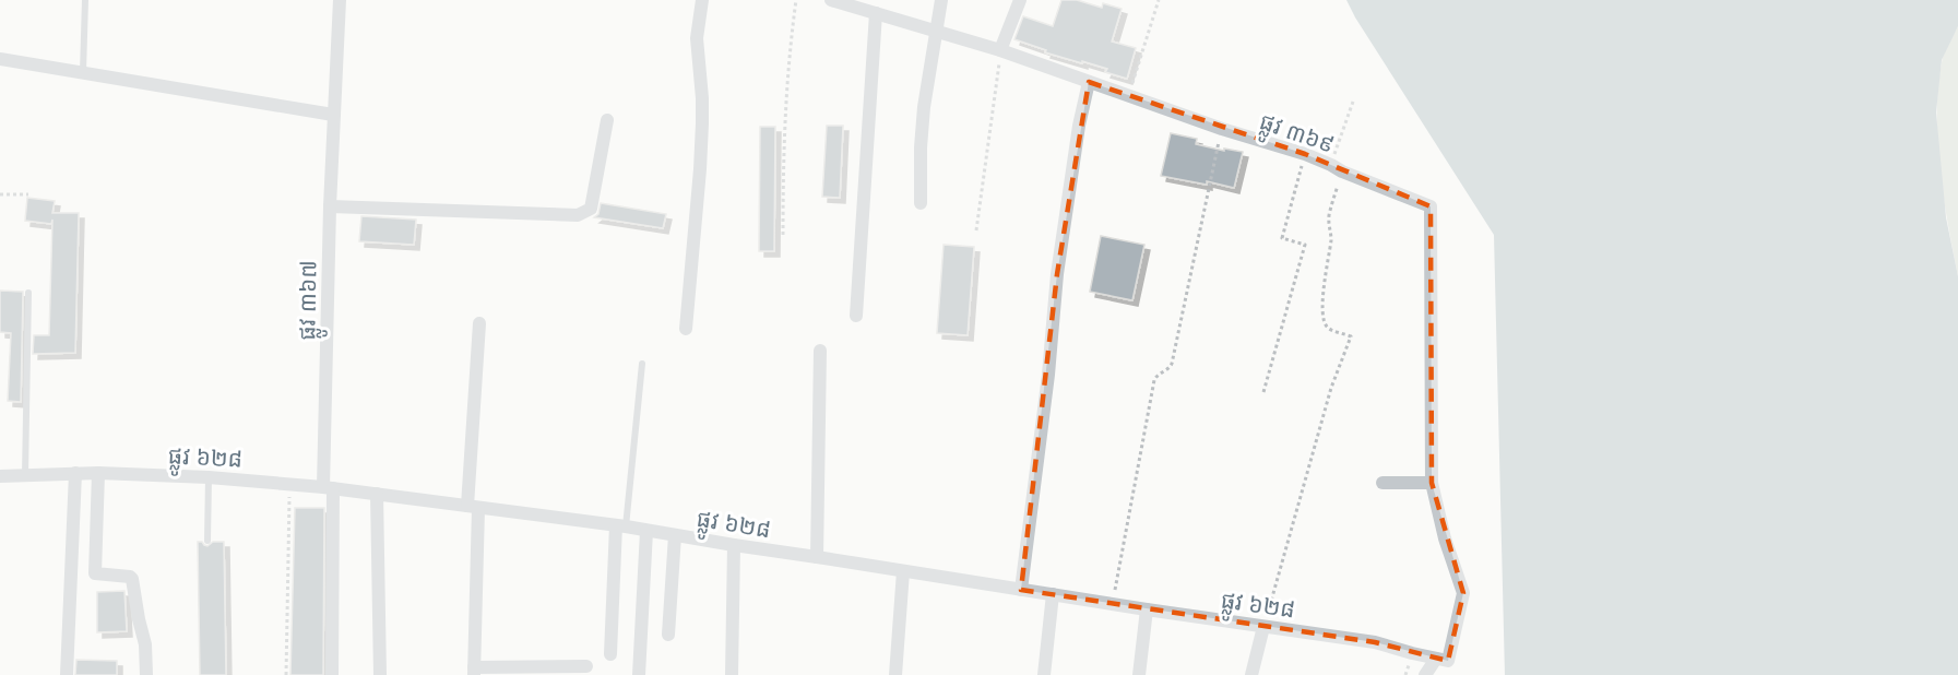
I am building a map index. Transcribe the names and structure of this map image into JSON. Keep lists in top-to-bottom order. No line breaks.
{"streets":{"street":["ផ្លូវ ៣៦៩","ផ្លូវ ៣៦៧","ផ្លូវ ៦២៨"]},"crossings":[["ផ្លូវ ៣៦៩","ផ្លូវ ៦២៨"],["ផ្លូវ ៣៦៧","ផ្លូវ ៦២៨"]]}
